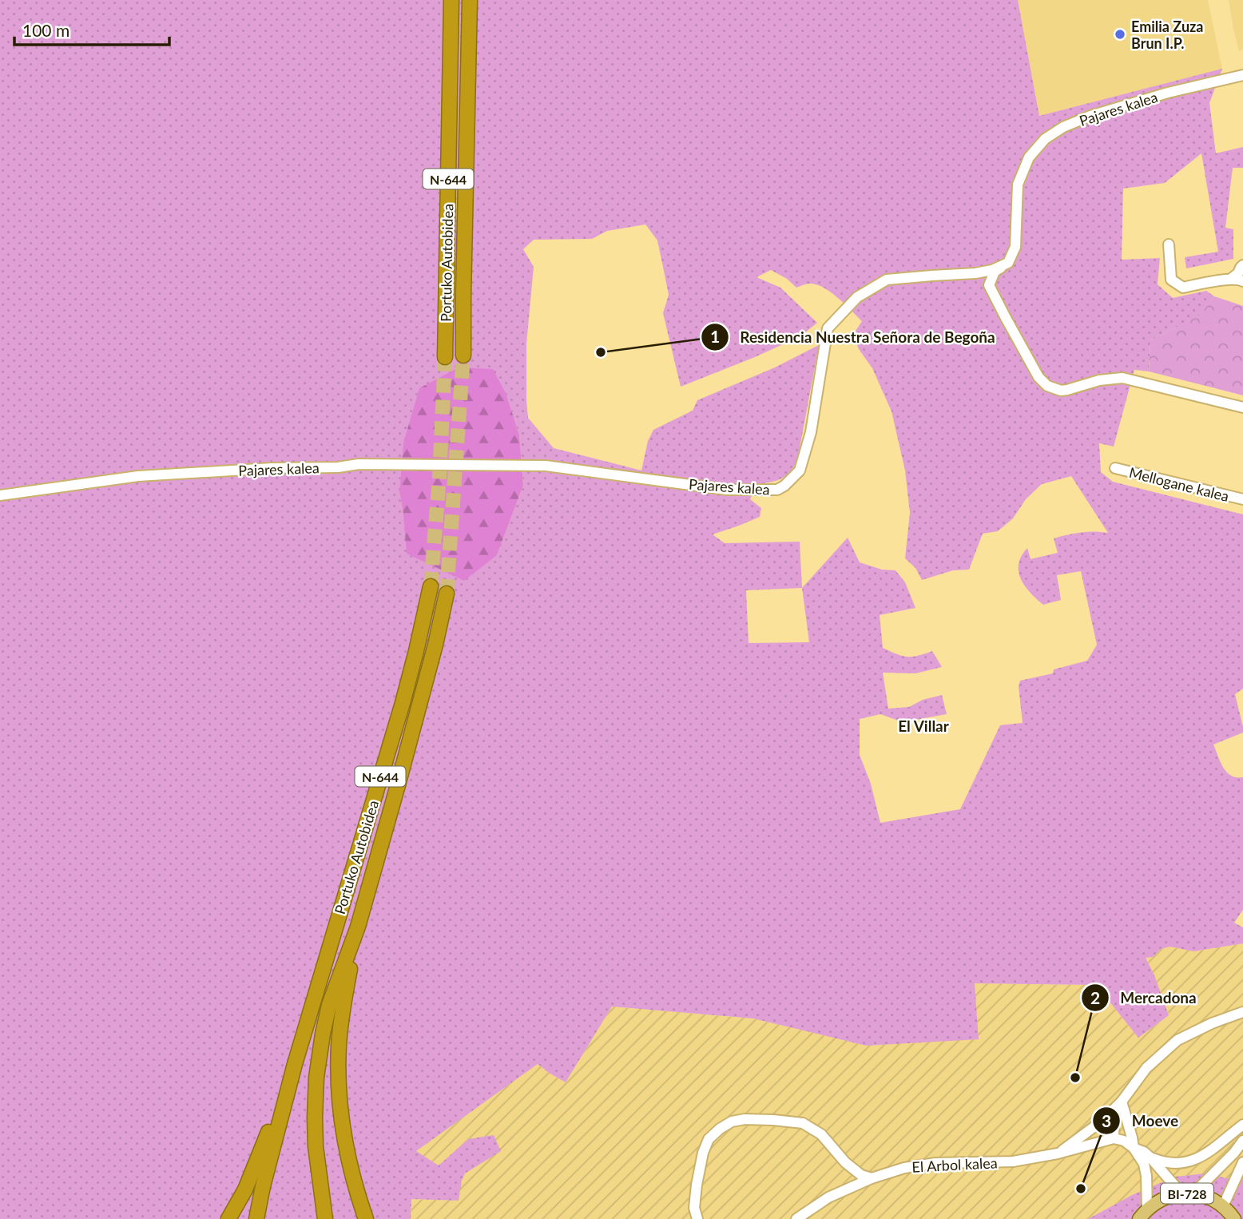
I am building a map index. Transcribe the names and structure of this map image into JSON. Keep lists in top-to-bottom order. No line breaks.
{"streets":{"highway":["N-644","Portuko Autobidea"],"main road":["BI-728"],"street":["Pajares kalea","Mellogane kalea","El Arbol kalea"]},"crossings":[["N-644","Portuko Autobidea"]],"districts":["El Villar"],"places":["Emilia Zuza Brun I.P.","Residencia Nuestra Señora de Begoña","Mercadona","Moeve"],"scale_bar":"100 m"}
